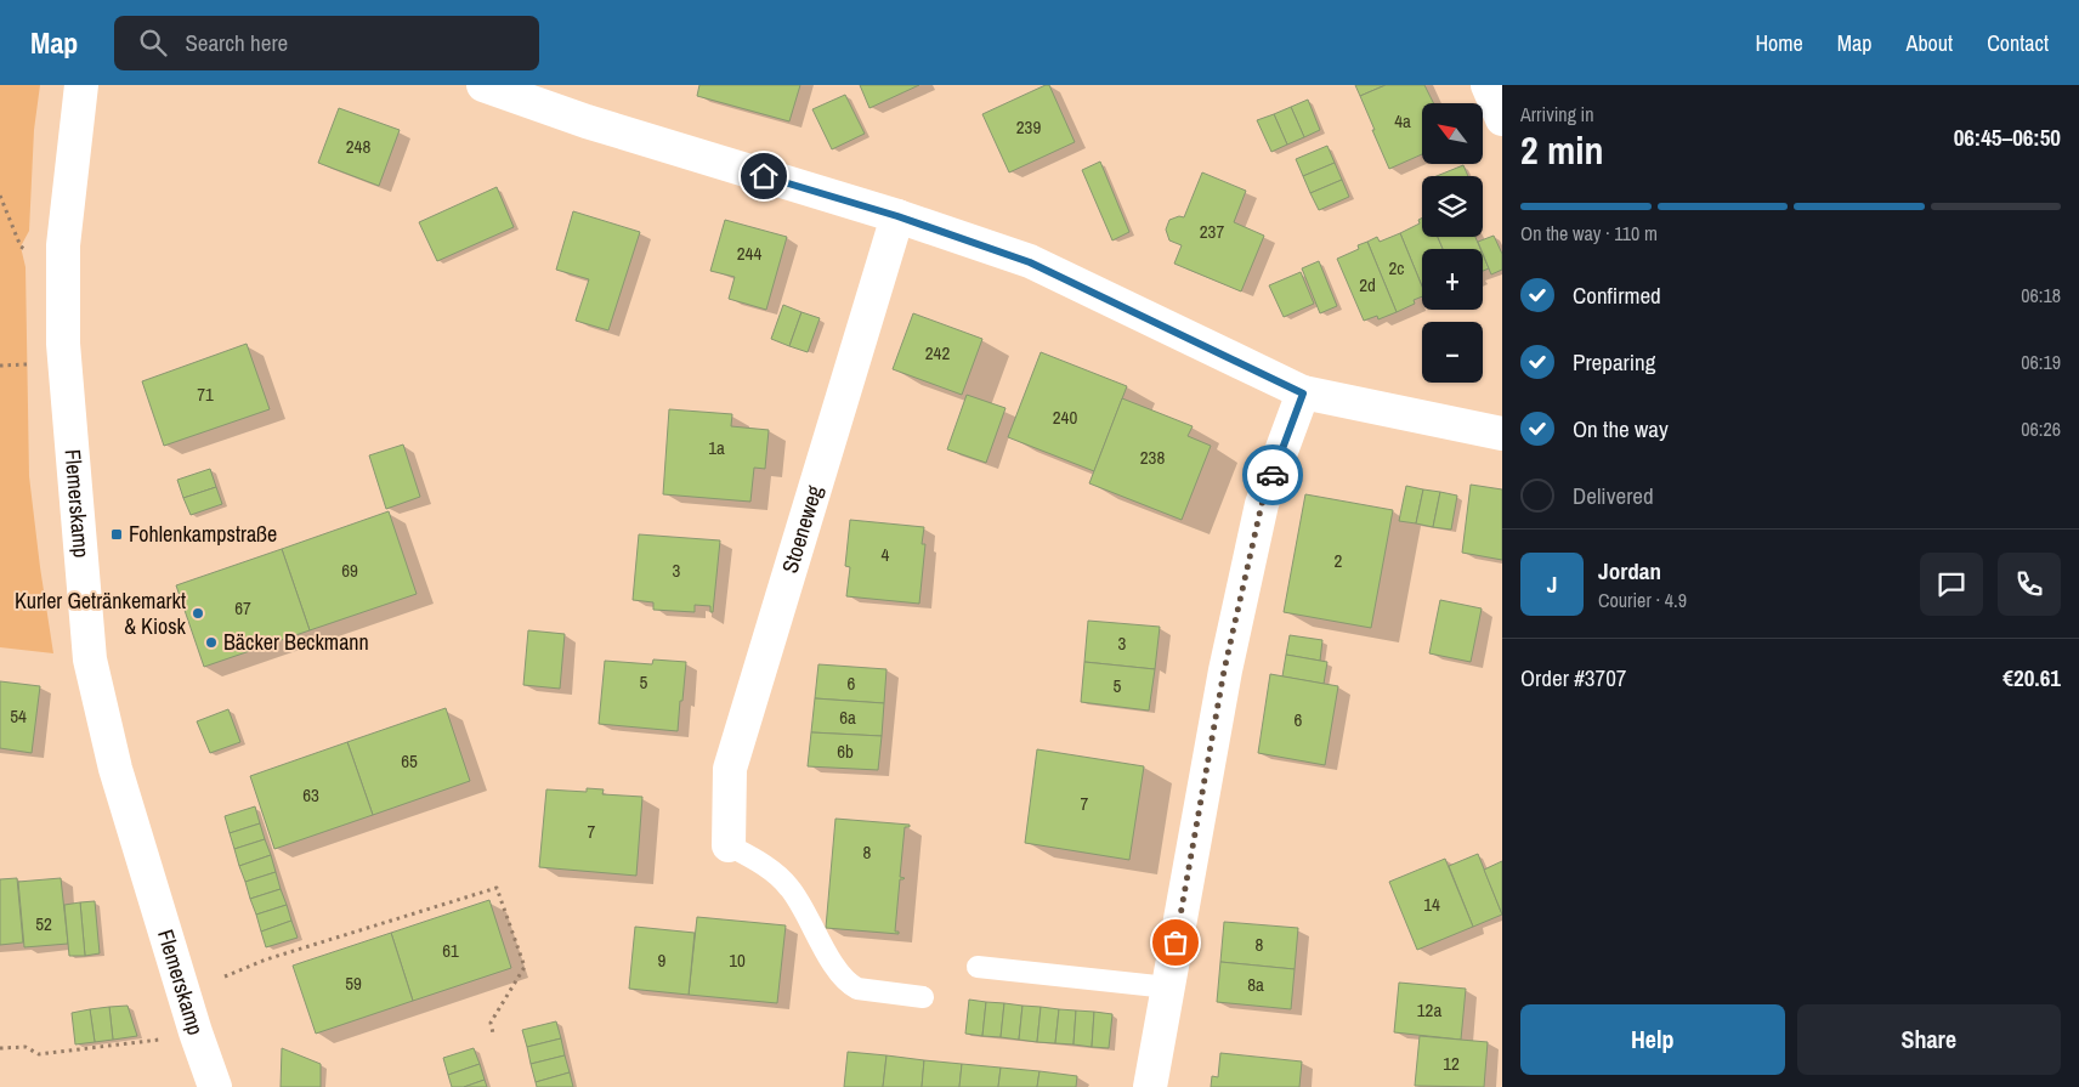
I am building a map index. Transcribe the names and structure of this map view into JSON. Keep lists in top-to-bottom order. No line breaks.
{"streets":{"street":["Flemerskamp","Stoeneweg"]},"places":{"transit":["Fohlenkampstraße"],"other":["Kurler Getränkemarkt & Kiosk","Bäcker Beckmann"]},"house_numbers":["4a","239","248","237","244","2c","2d","242","71","240","1a","238","4","2","69","3","67","3","5","6","5","54","6a","6","6b","65","63","7","7","8","14","52","8","61","9","10","59","8a","12a","12"],"north":"top left","page":{"header":"Map","search":"Search here","nav":["Home","Map","About","Contact"],"heading":["2 min","Arriving in","06:45–06:50"],"panel":["Jordan","Courier · 4.9","Order #3707","€20.61"],"map_buttons":["+","−"],"bar":"On the way · 110 m","list":[["Confirmed","06:18"],["Preparing","06:19"],["On the way","06:26"],"Delivered"],"round":"J","buttons":["Help","Share"]}}
